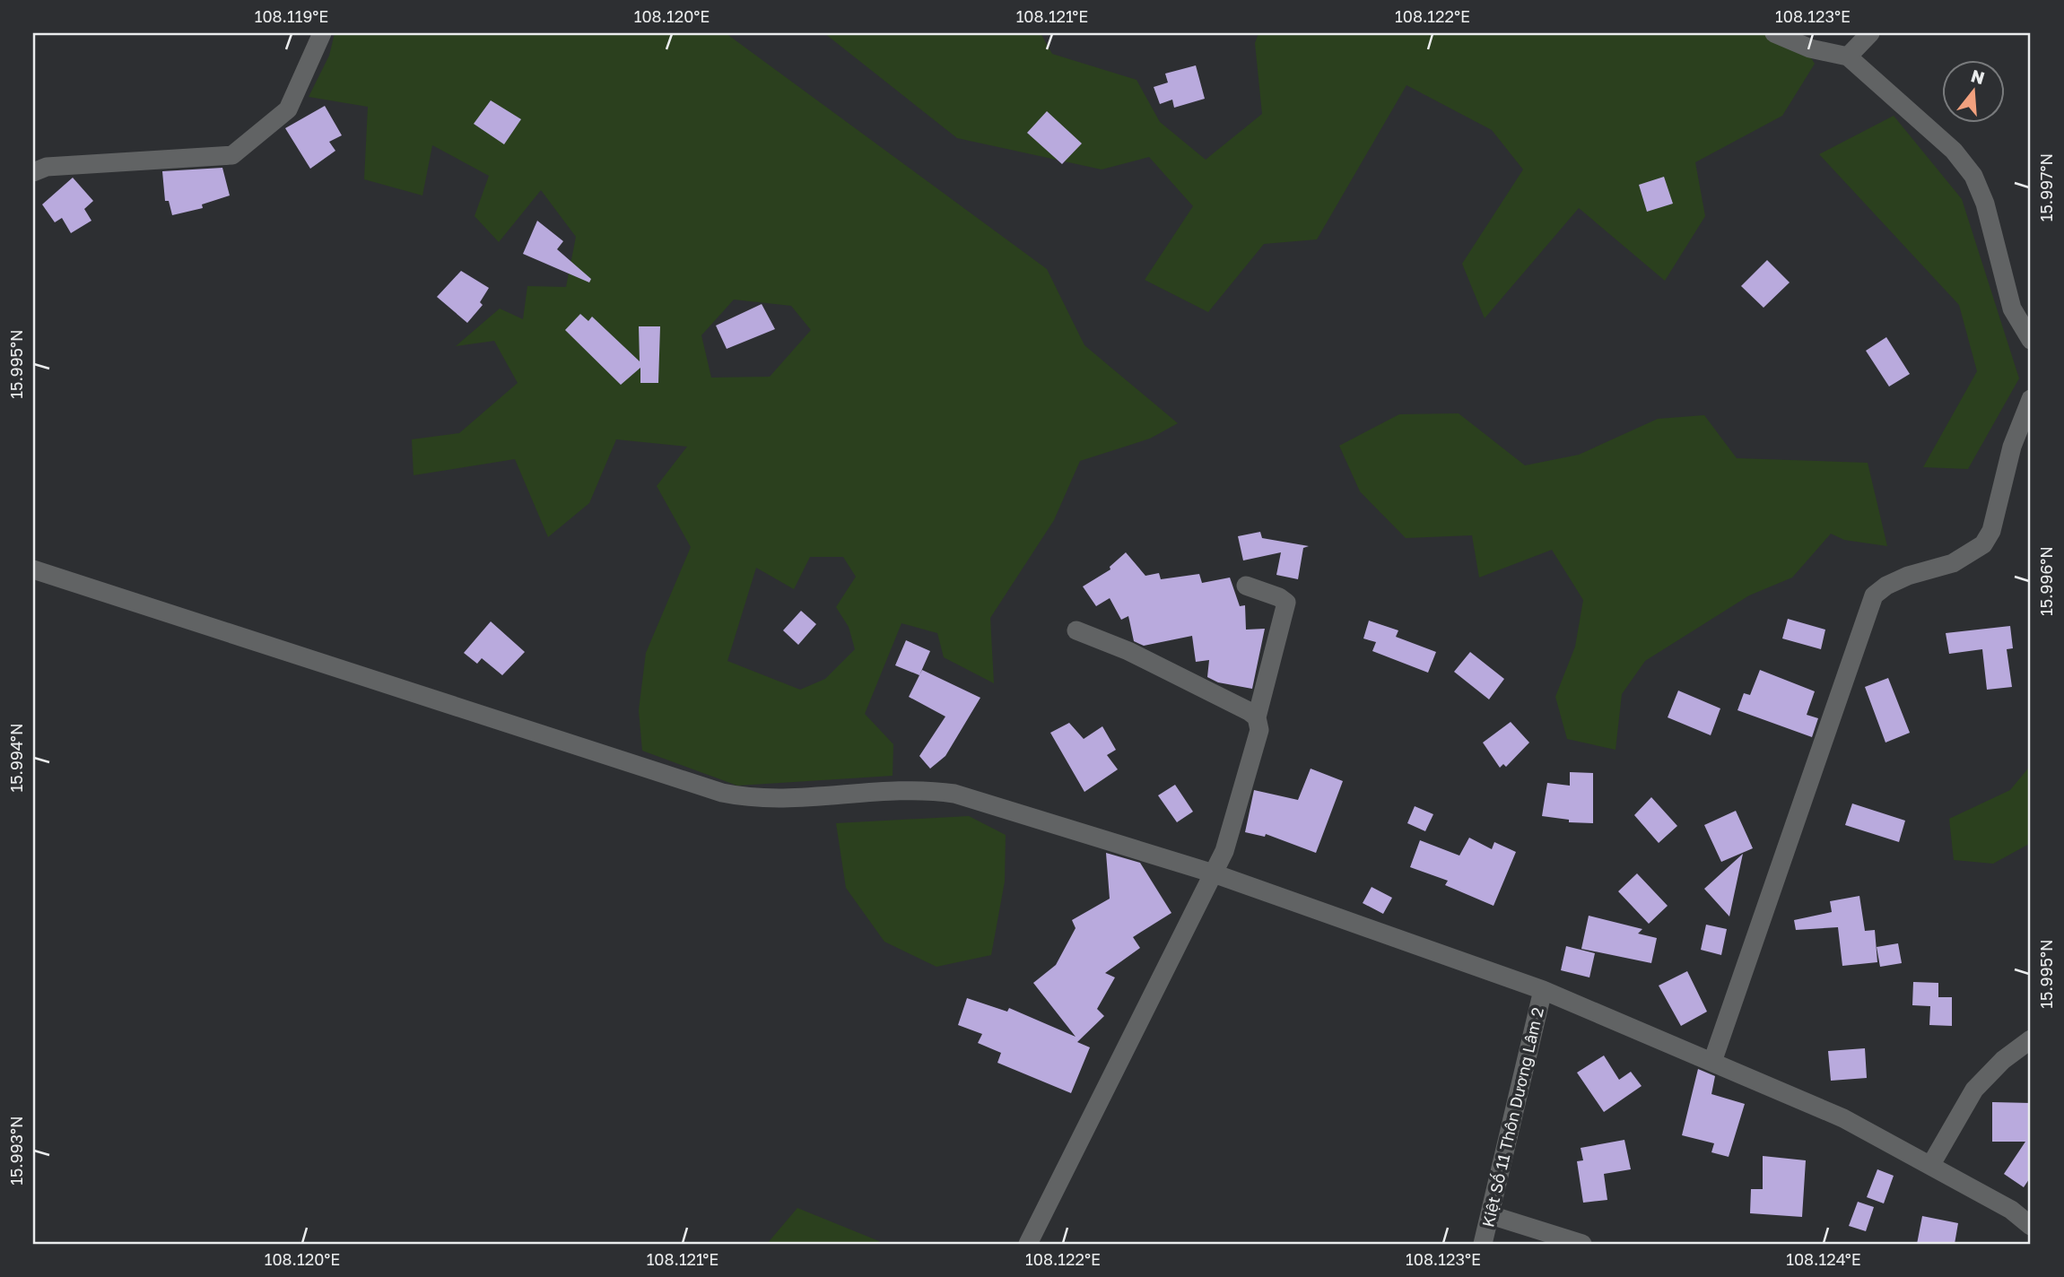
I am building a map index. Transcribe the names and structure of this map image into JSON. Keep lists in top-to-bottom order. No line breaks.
{"streets":{"street":["Kiệt Số 11 Thôn Dương Lâm 2"]},"north":"top","coordinates":["108.119°E","108.120°E","108.121°E","108.122°E","108.123°E","15.997°N","15.995°N","15.996°N","15.994°N","15.993°N","108.124°E"]}
